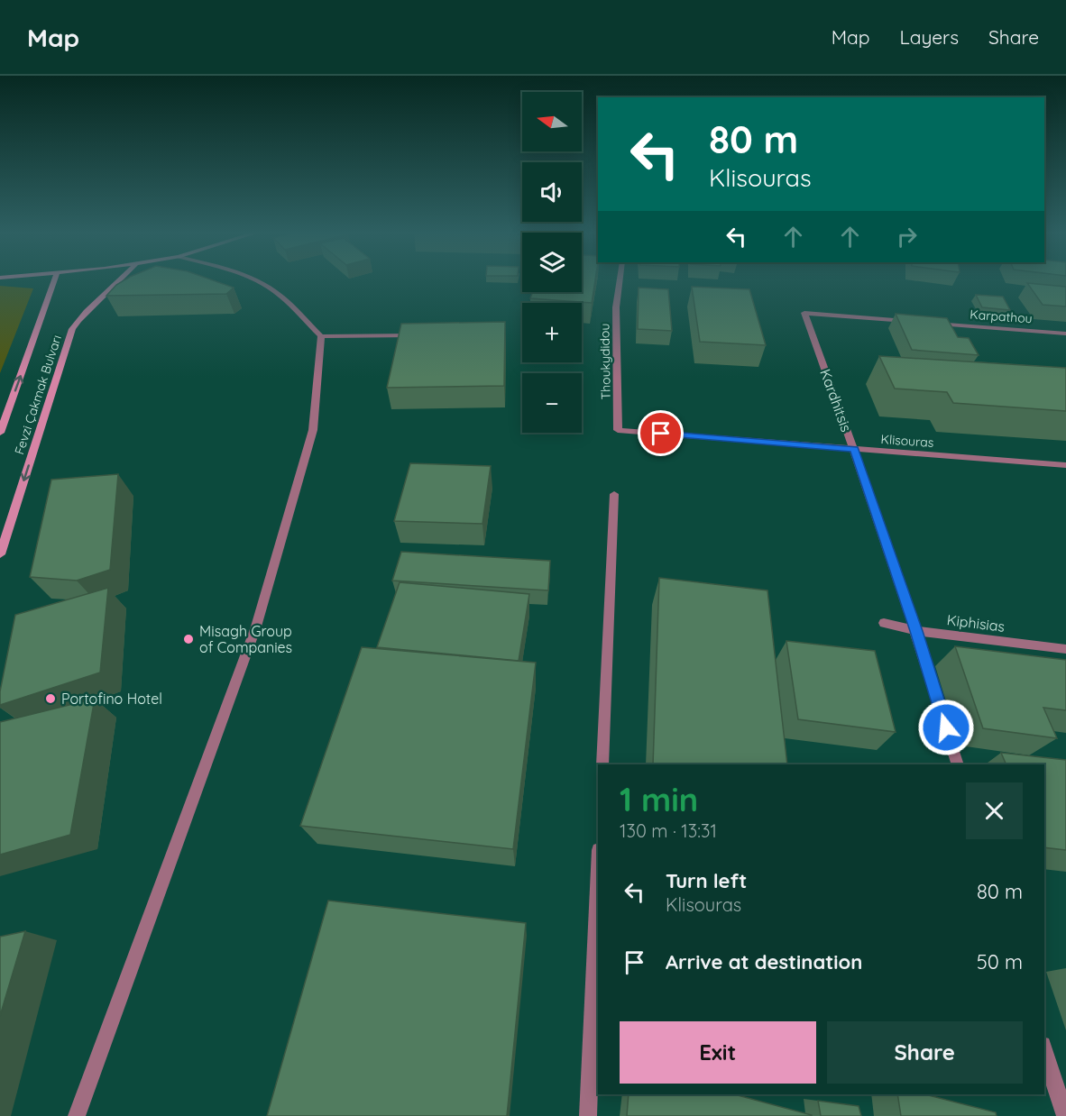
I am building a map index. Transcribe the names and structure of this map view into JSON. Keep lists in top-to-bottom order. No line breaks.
{"streets":{"main road":["Fevzi Çakmak Bulvarı"],"street":["Karpathou","Thoukydidou","Kardhitsis","Klisouras","Kiphisias"]},"crossings":[["Thoukydidou","Klisouras"],["Kardhitsis","Klisouras"],["Kardhitsis","Kiphisias"]],"places":["Misagh Group of Companies","Portofino Hotel"],"north":"left","page":{"header":"Map","nav":["Map","Layers","Share"],"map_buttons":["+","−"],"turn":["80 m","Klisouras"],"heading":["1 min","130 m · 13:31"],"list":[{"name":"Turn left","note":"Klisouras","value":"80 m"},{"name":"Arrive at destination","value":"50 m"}],"buttons":["Exit","Share"]}}
